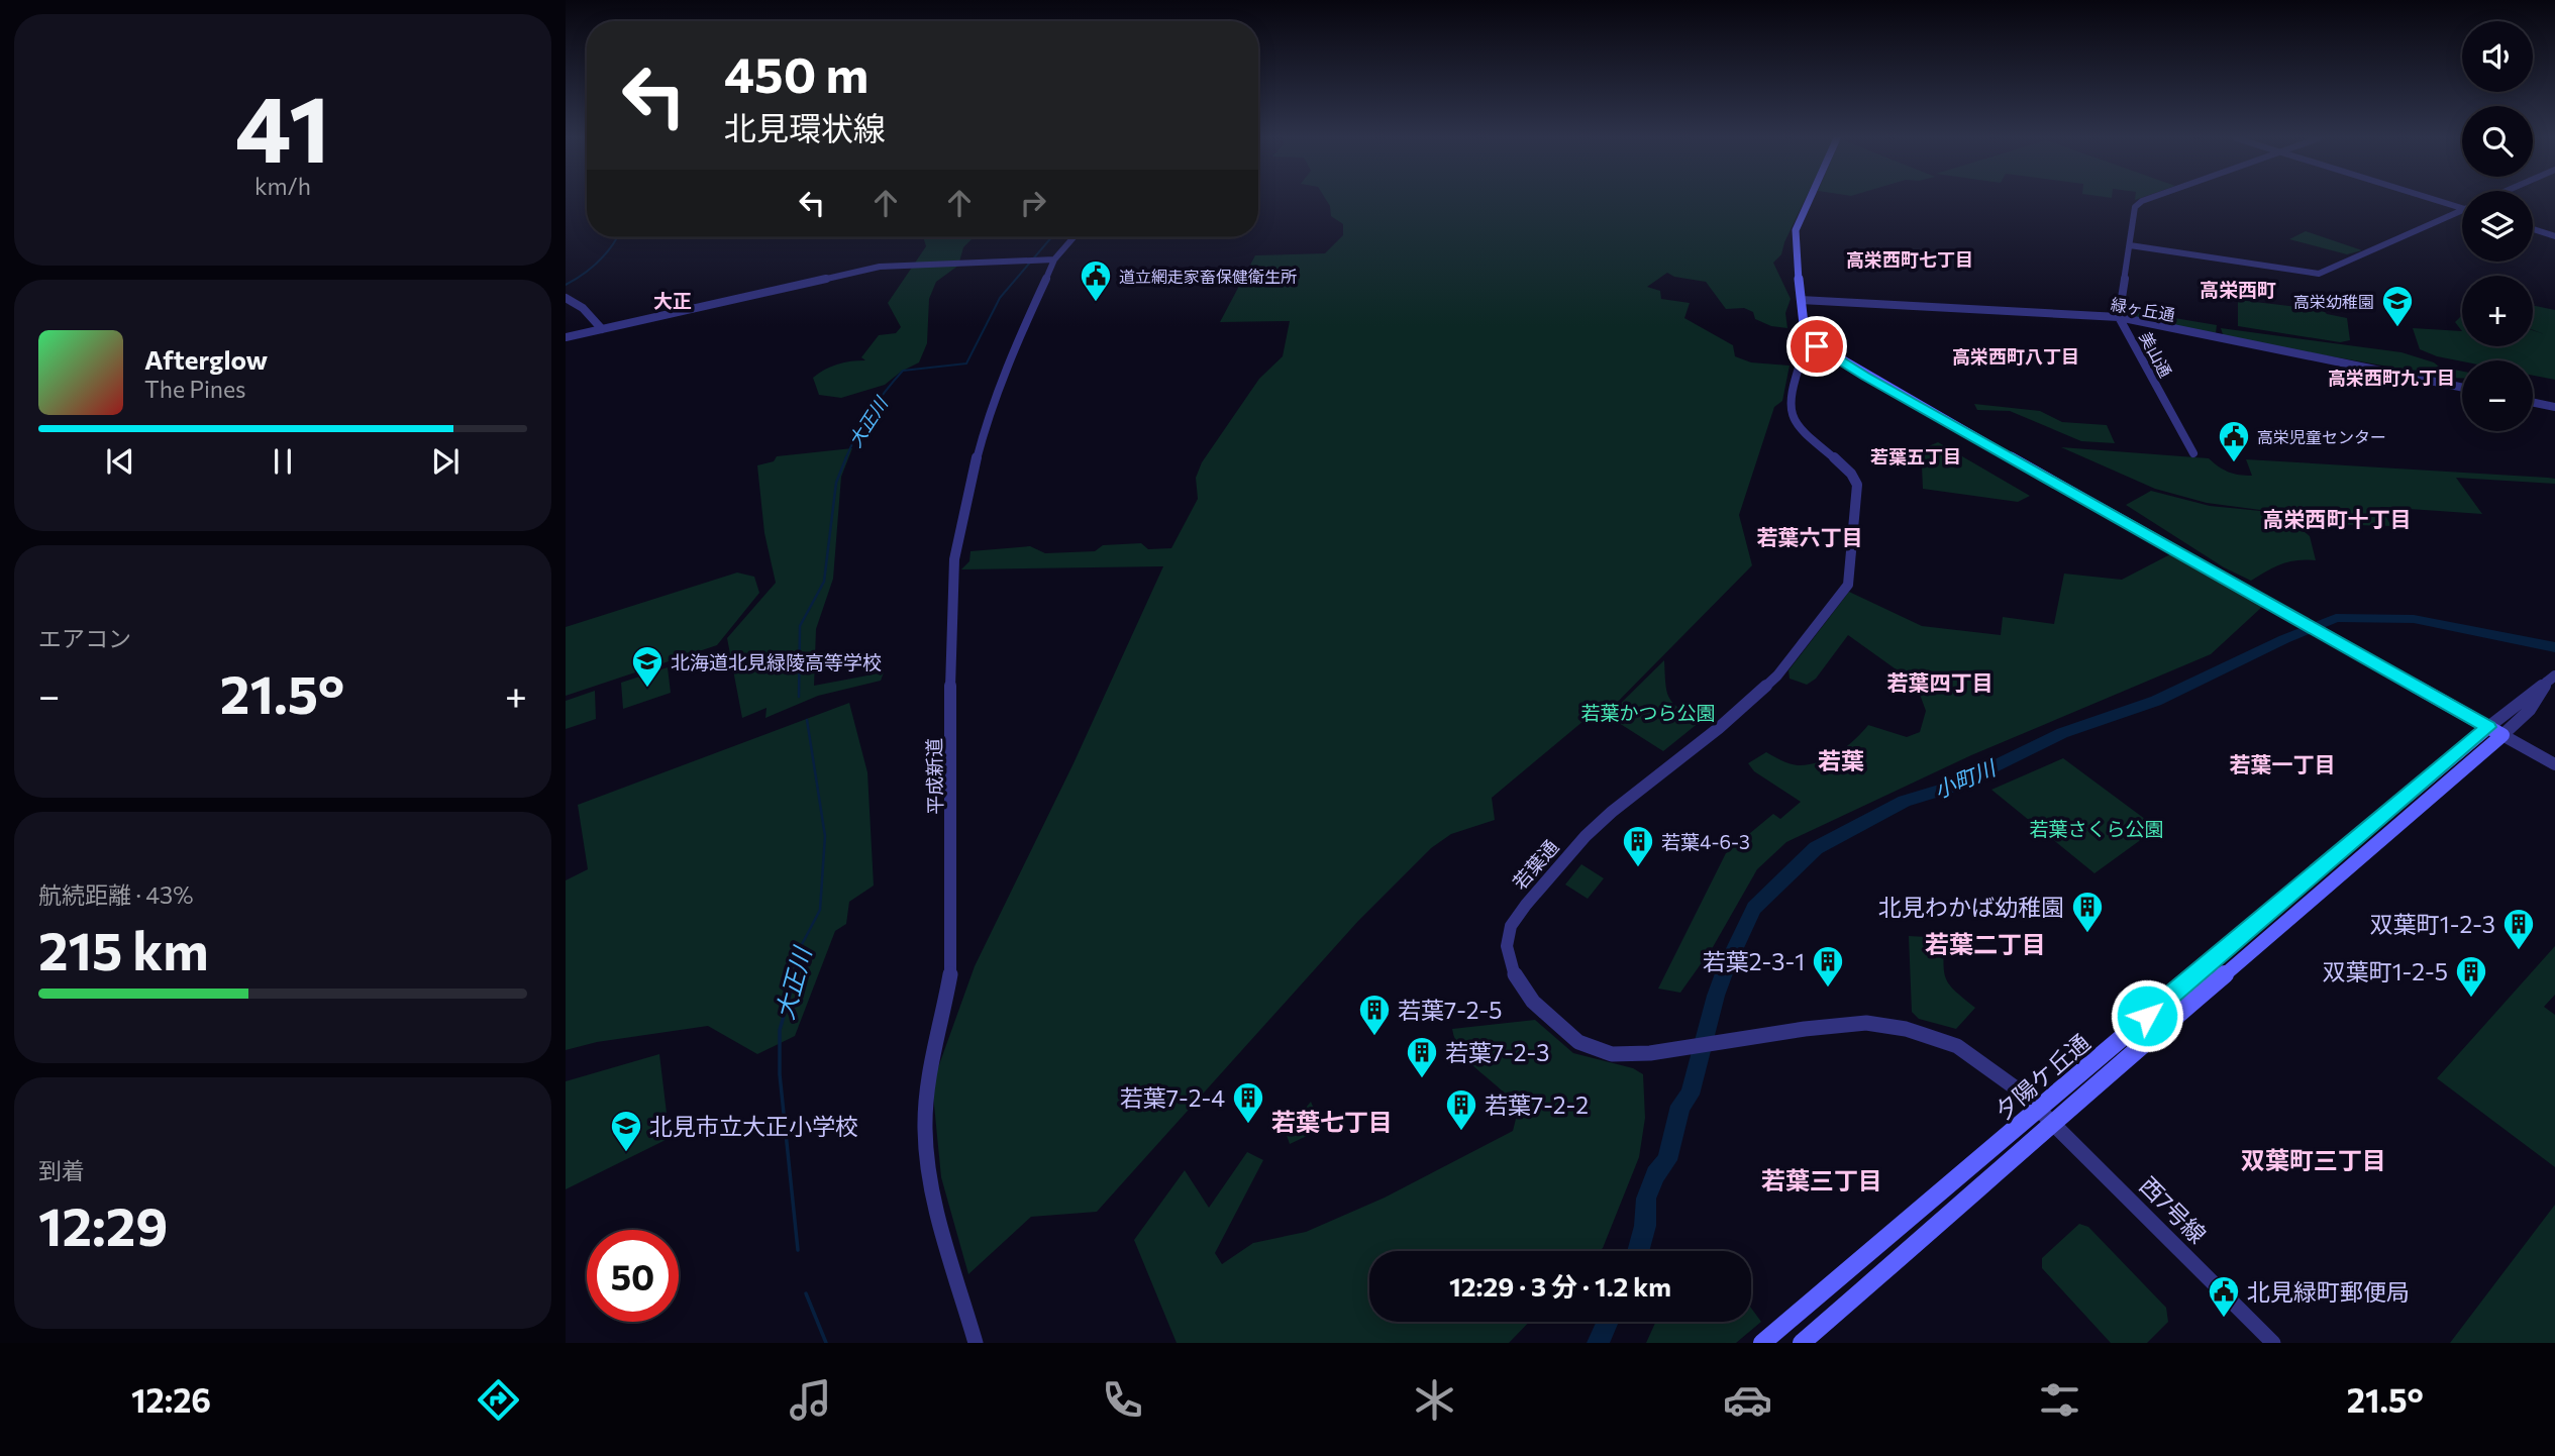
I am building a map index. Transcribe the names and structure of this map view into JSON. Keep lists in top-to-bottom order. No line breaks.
{"streets":{"main road":["夕陽ケ丘通"],"street":["緑ヶ丘通","美山通","平成新道","若葉通","西7号線"]},"crossings":[["緑ヶ丘通","美山通"],["若葉通","夕陽ケ丘通"],["若葉通","西7号線"],["夕陽ケ丘通","西7号線"]],"districts":["高栄西町七丁目","高栄西町","大正","高栄西町八丁目","高栄西町九丁目","若葉五丁目","高栄西町十丁目","若葉六丁目","若葉四丁目","若葉","若葉一丁目","若葉二丁目","若葉七丁目","双葉町三丁目","若葉三丁目"],"water":["大正川","小町川"],"parks":["若葉かつら公園","若葉さくら公園"],"places":{"public building":["道立網走家畜保健衛生所","高栄児童センター","北見緑町郵便局"],"school or university":["高栄幼稚園","北海道北見緑陵高等学校","北見市立大正小学校"],"building":["若葉4-6-3","北見わかば幼稚園","双葉町1-2-3","若葉2-3-1","双葉町1-2-5","若葉7-2-5","若葉7-2-3","若葉7-2-4","若葉7-2-2"]},"page":{"tile":[["41","km/h"],"エアコン",["航続距離 · 43%","215 km"],["到着","12:29"]],"map_buttons":["+","−"],"turn":["450 m","北見環状線"],"song":["Afterglow","The Pines"],"heat":["−","21.5°","+"],"limit":"50","trip":"12:29 · 3 分 · 1.2 km","tabs":["12:26","21.5°"]}}
